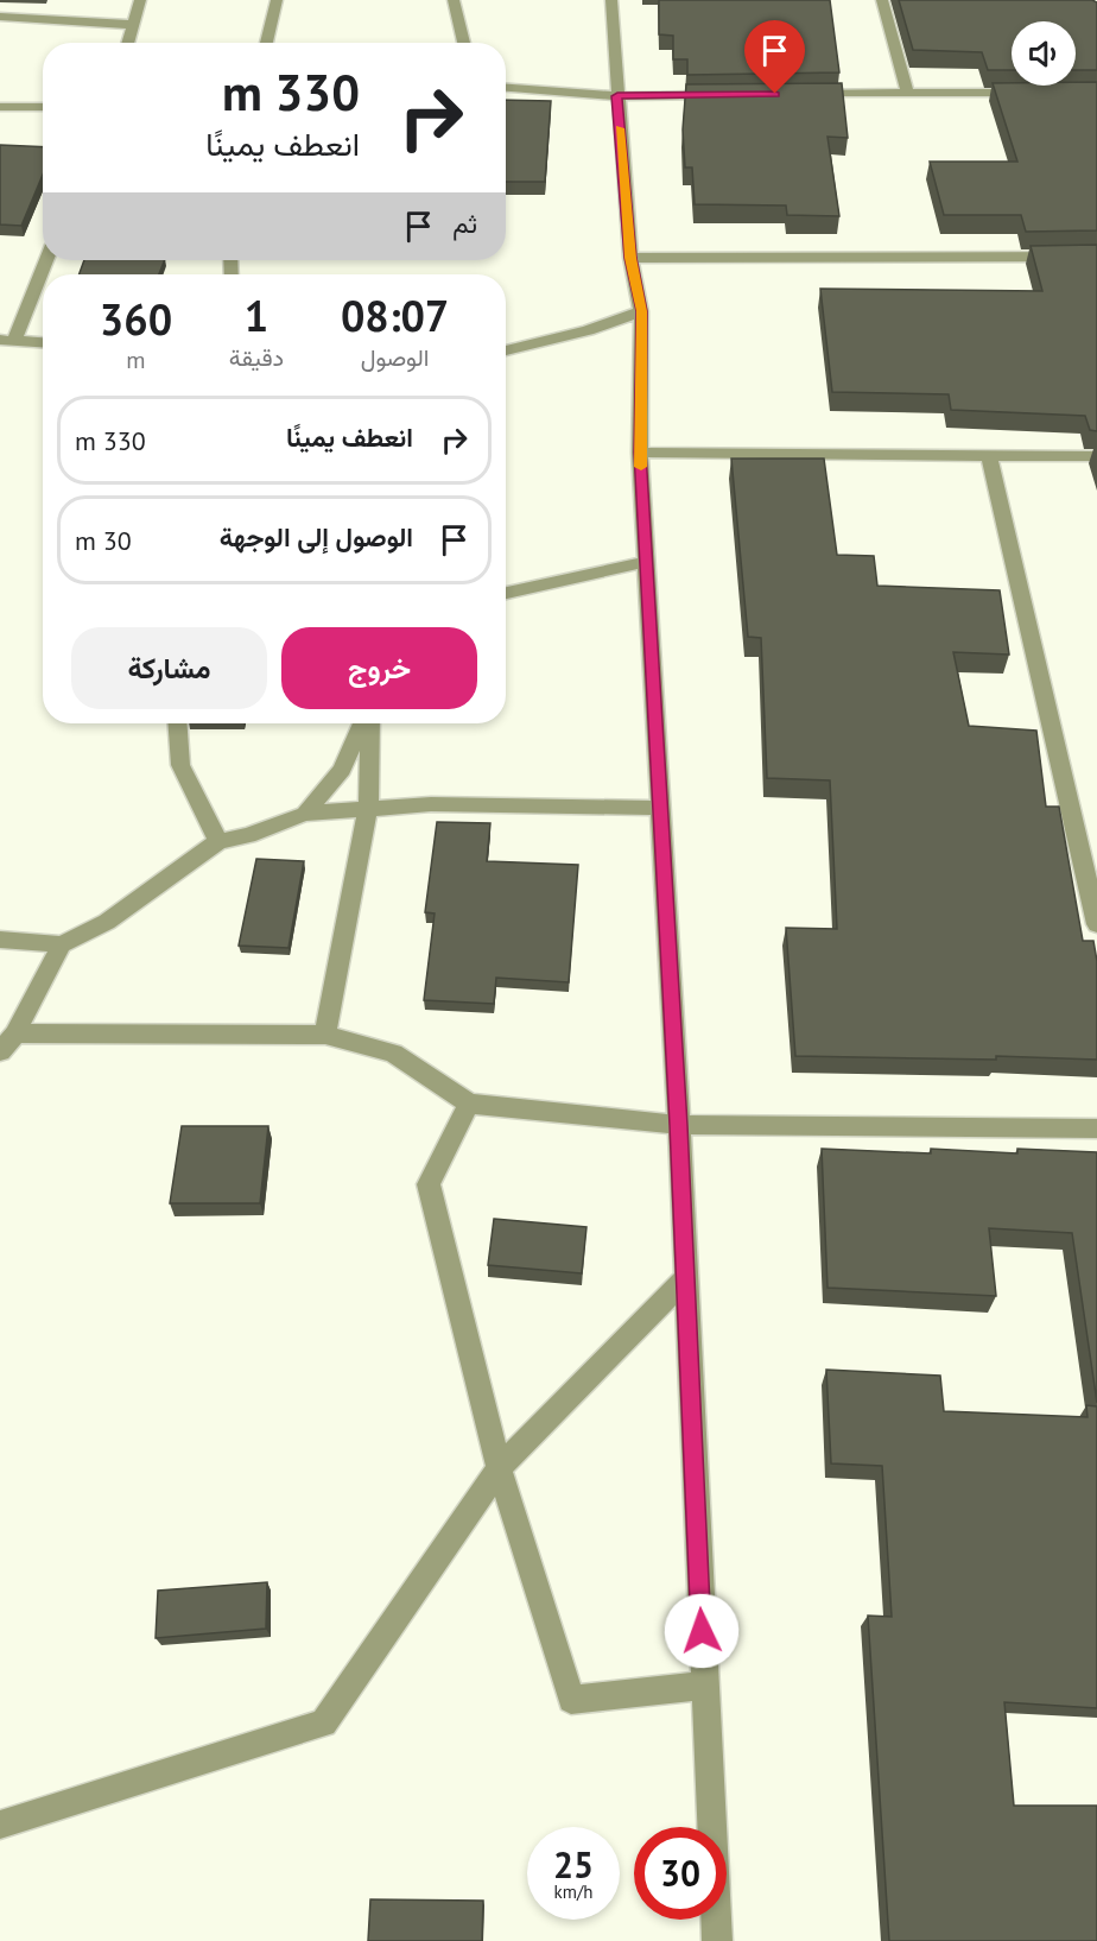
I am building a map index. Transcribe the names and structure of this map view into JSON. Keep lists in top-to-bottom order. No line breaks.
{"page":{"turn":["330 m","انعطف يمينًا"],"then":"ثم","eta":["08:07","الوصول","1","دقيقة","360","m"],"list":[{"name":"انعطف يمينًا","value":"330 m"},{"name":"الوصول إلى الوجهة","value":"30 m"}],"buttons":["خروج","مشاركة"],"speed":"25 km/h","limit":"30"}}
